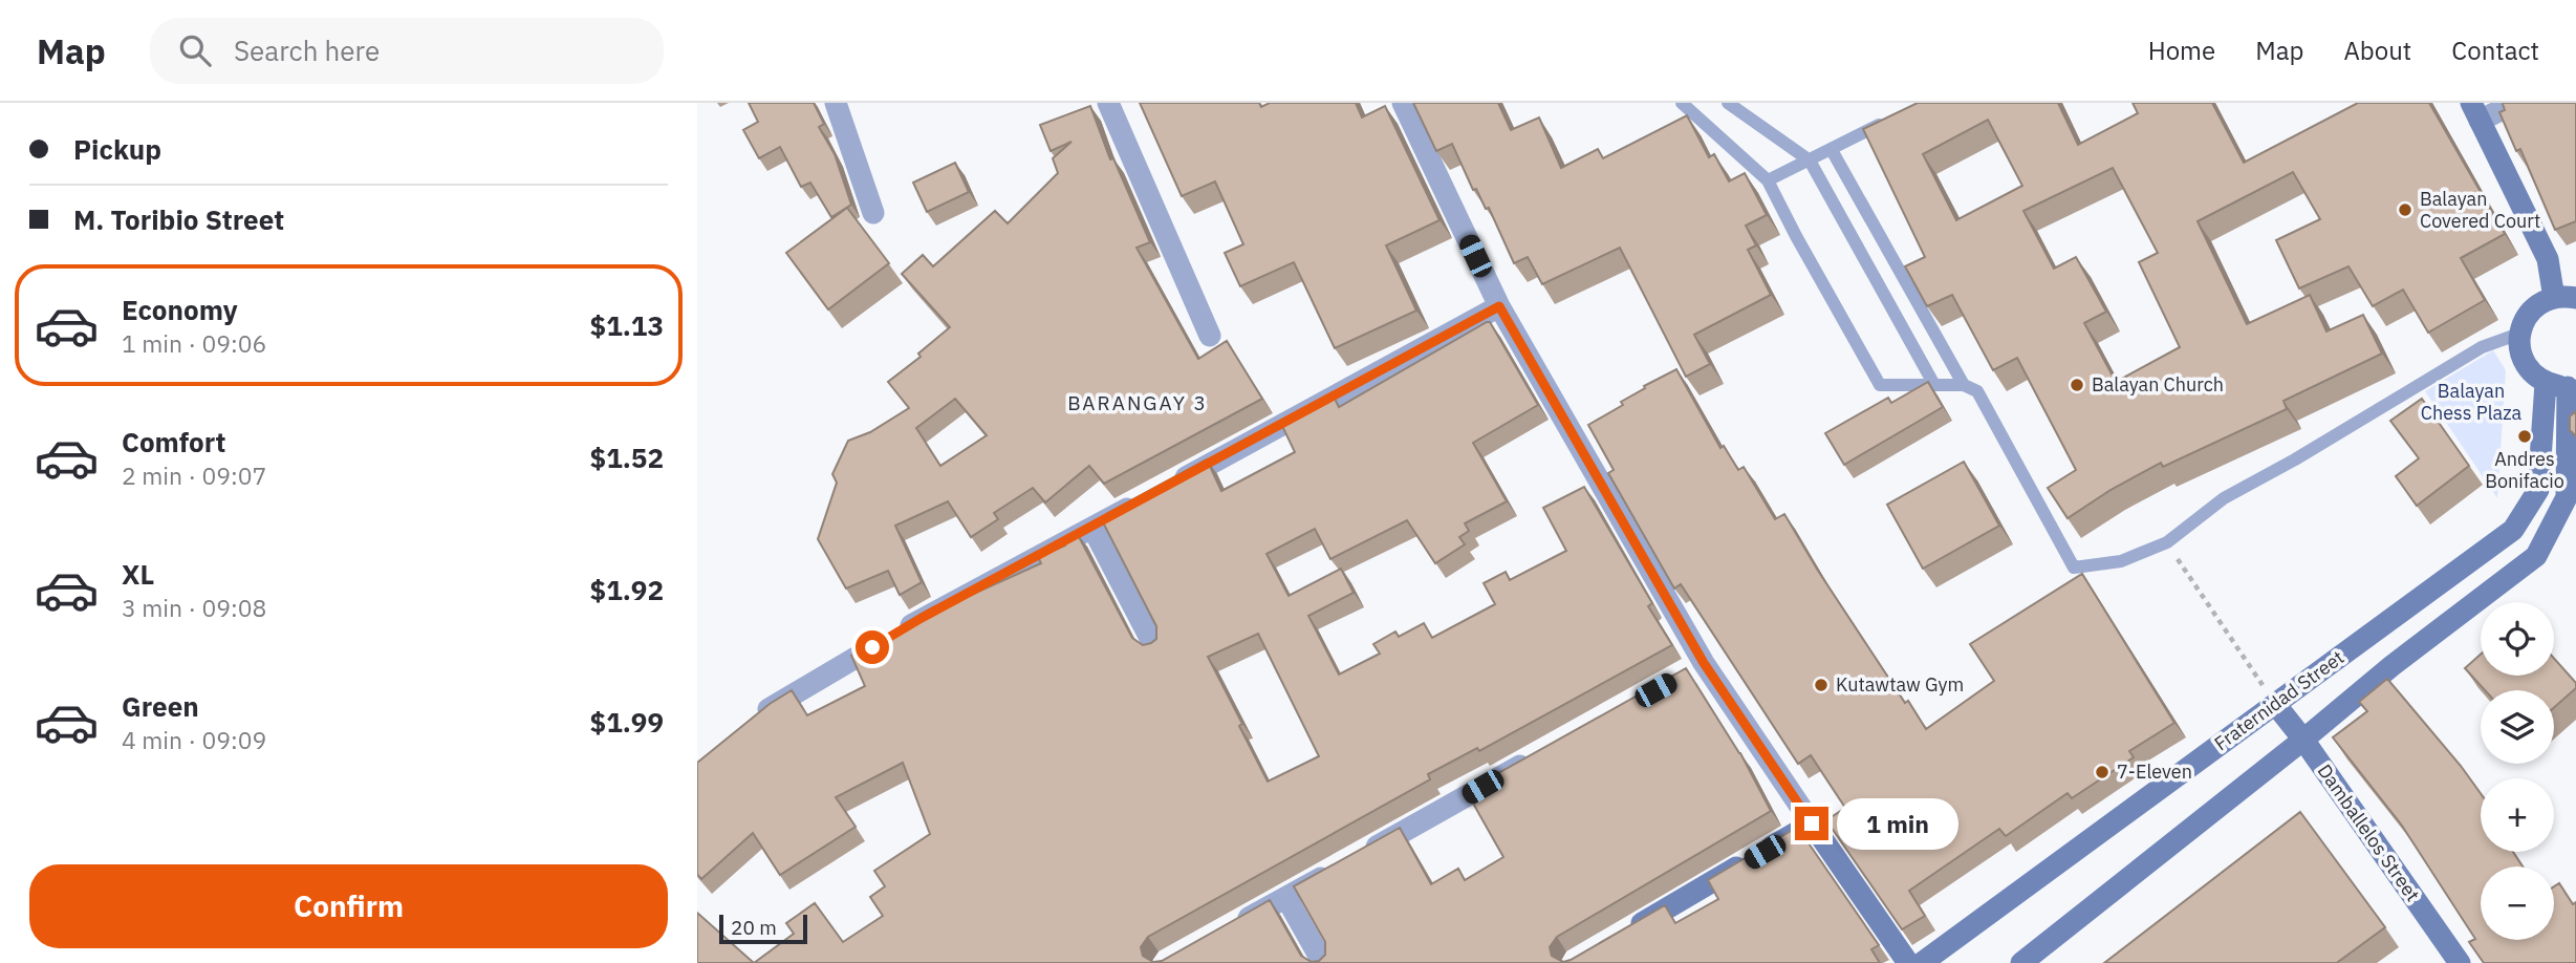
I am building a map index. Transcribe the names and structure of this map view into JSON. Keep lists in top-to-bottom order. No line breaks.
{"streets":{"street":["Fraternidad Street","Damballelos Street"]},"crossings":[["Fraternidad Street","Damballelos Street"]],"districts":["BARANGAY 3"],"parks":["Balayan Chess Plaza"],"places":["Balayan Covered Court","Balayan Church","Andres Bonifacio","Kutawtaw Gym","7-Eleven"],"scale_bar":"20 m","page":{"header":"Map","search":"Search here","nav":["Home","Map","About","Contact"],"banner":["Pickup","M. Toribio Street"],"list":[{"name":"Economy","note":"1 min · 09:06","value":"$1.13"},{"name":"Comfort","note":"2 min · 09:07","value":"$1.52"},{"name":"XL","note":"3 min · 09:08","value":"$1.92"},{"name":"Green","note":"4 min · 09:09","value":"$1.99"}],"map_buttons":["+","−"],"bubble":"1 min","buttons":"Confirm","scale":"20 m"}}
